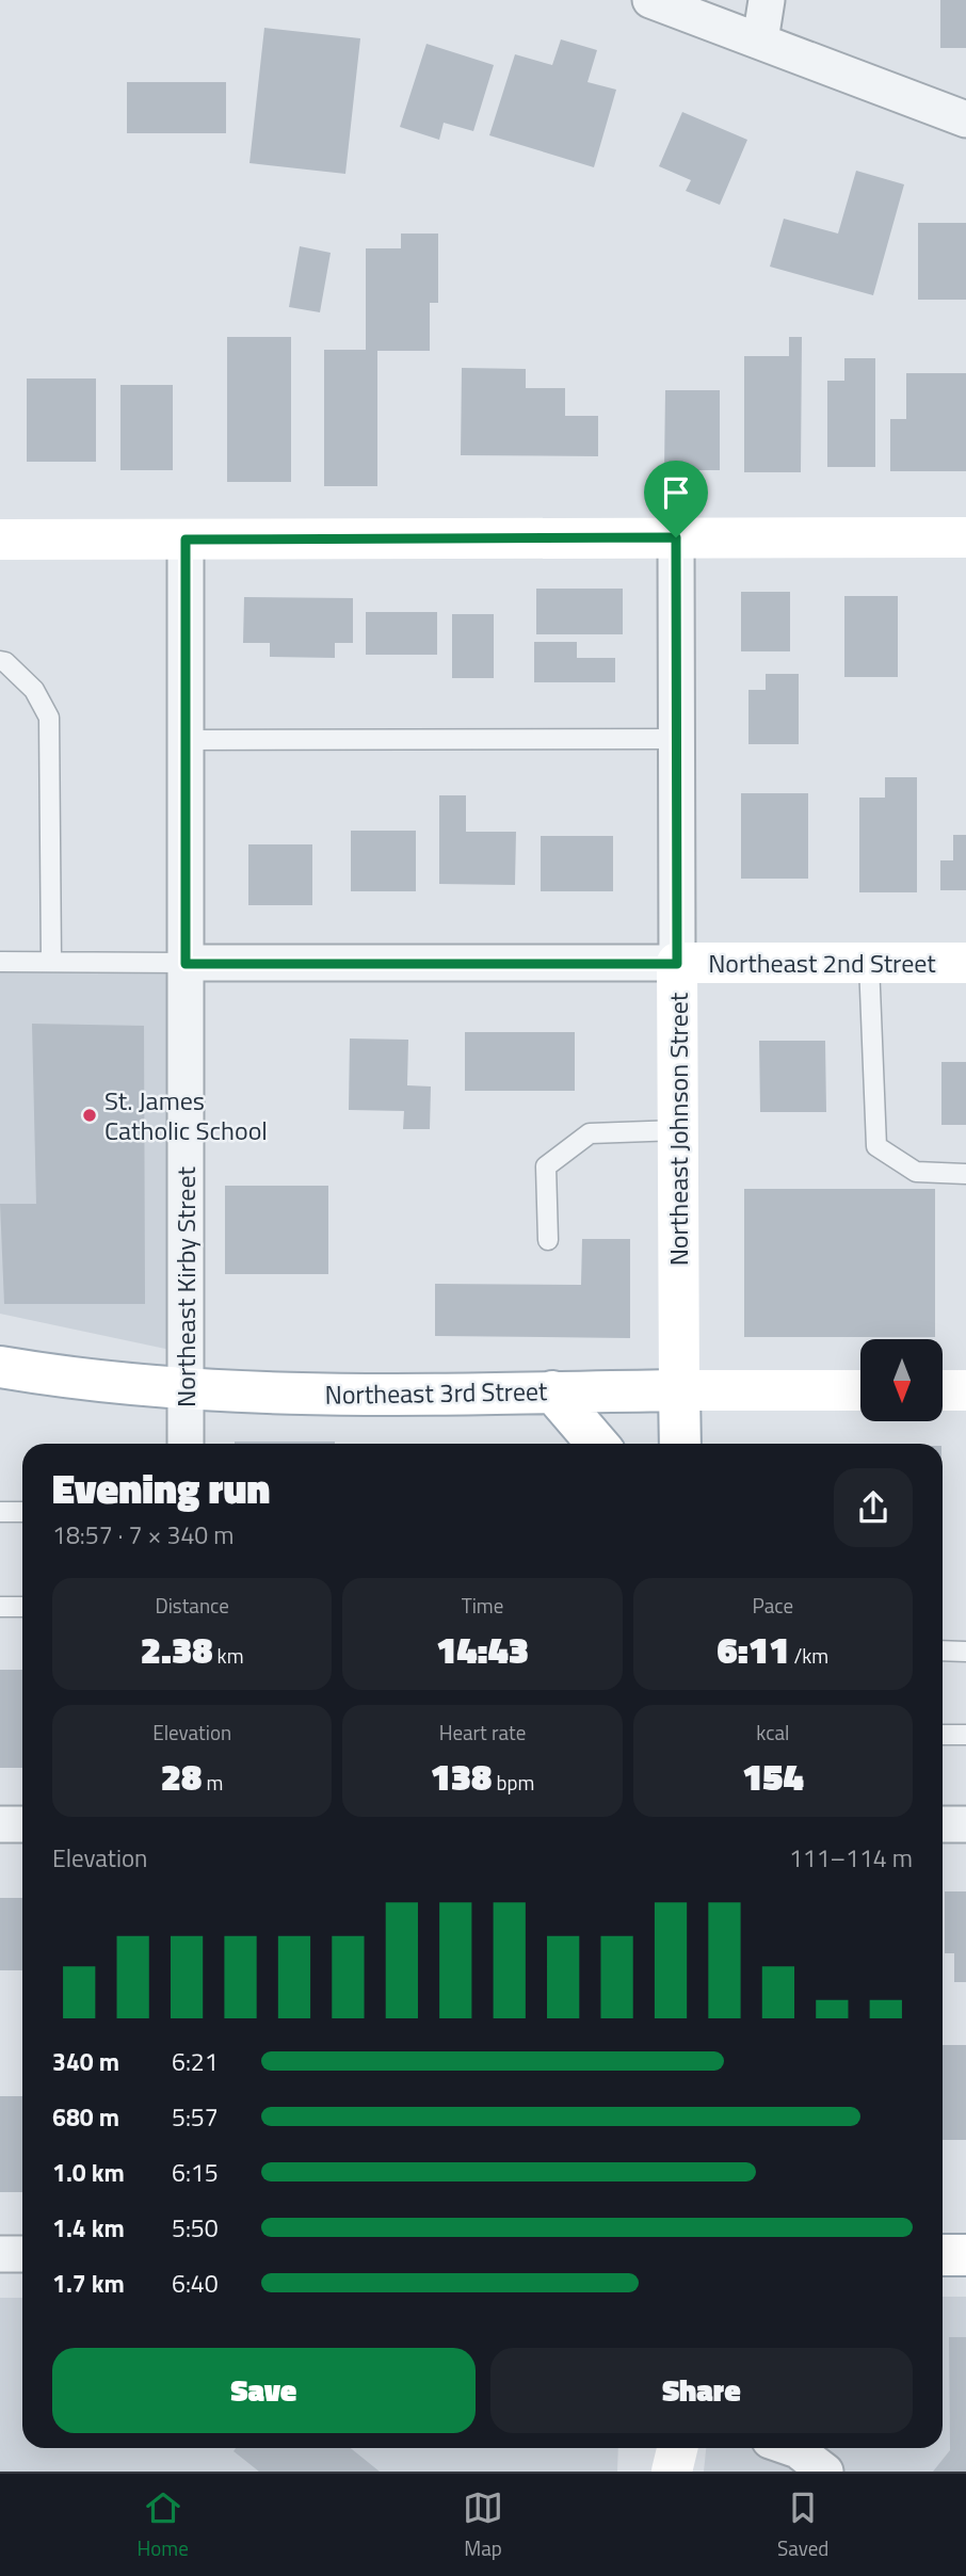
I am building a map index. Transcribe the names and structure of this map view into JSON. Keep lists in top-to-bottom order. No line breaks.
{"streets":{"main road":["Northeast 2nd Street","Northeast Johnson Street","Northeast 3rd Street"],"street":["Northeast Kirby Street"]},"crossings":[["Northeast 2nd Street","Northeast Johnson Street"],["Northeast 2nd Street","Northeast Kirby Street"],["Northeast Johnson Street","Northeast 3rd Street"],["Northeast Kirby Street","Northeast 3rd Street"]],"places":["St. James Catholic School"],"north":"bottom","page":{"heading":["Evening run","18:57 · 7 × 340 m"],"stats":[["Distance","2.38 km"],["Time","14:43"],["Pace","6:11 /km"],["Elevation","28 m"],["Heart rate","138 bpm"],["kcal","154"]],"chart":["Elevation","111–114 m"],"list":[{"name":"340 m","note":"6:21"},{"name":"680 m","note":"5:57"},{"name":"1.0 km","note":"6:15"},{"name":"1.4 km","note":"5:50"},{"name":"1.7 km","note":"6:40"}],"buttons":["Save","Share"],"tabs":["Home","Map","Saved"]}}
